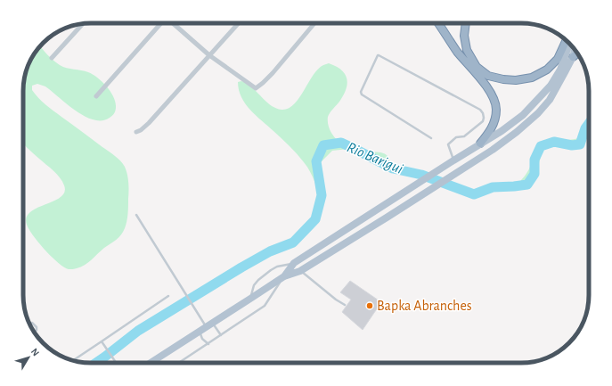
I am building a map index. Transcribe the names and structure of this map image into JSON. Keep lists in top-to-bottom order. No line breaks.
{"water":["Rio Barigui"],"places":["Bapka Abranches"],"north":"top right"}
